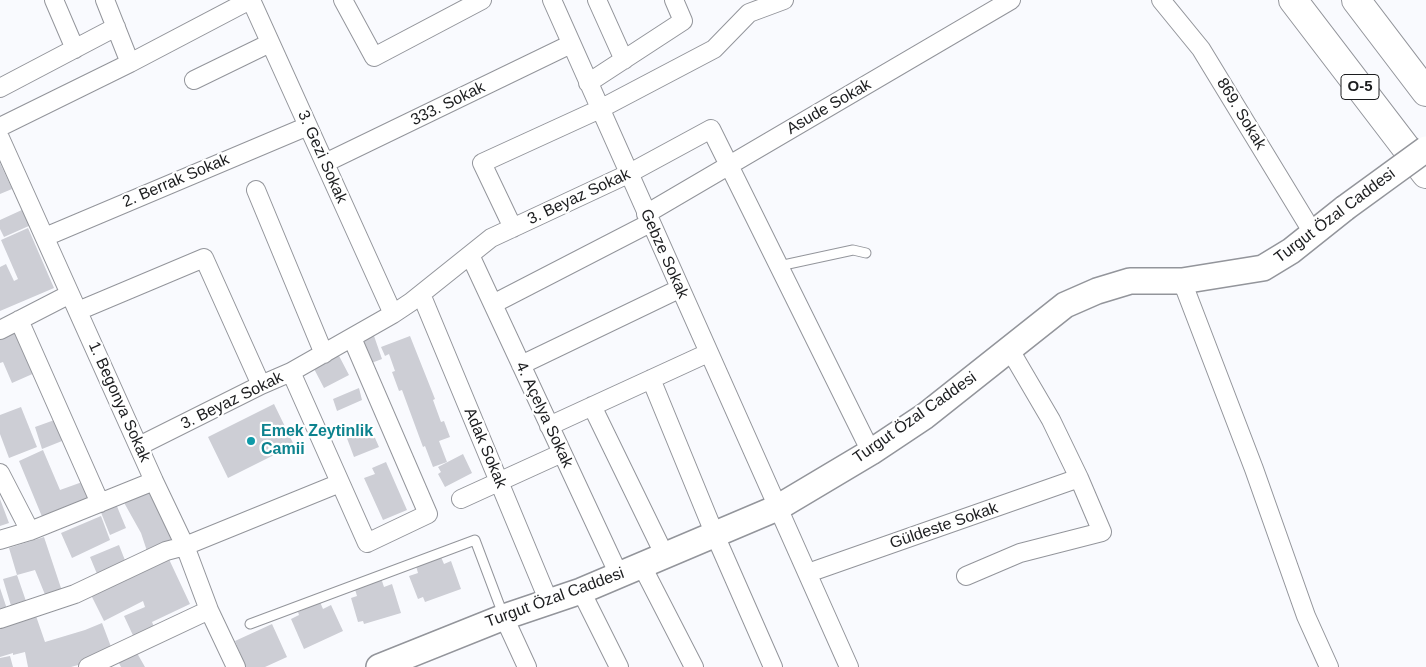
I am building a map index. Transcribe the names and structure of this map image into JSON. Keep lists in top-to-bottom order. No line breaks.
{"streets":{"highway":["O-5"],"street":["333. Sokak","Asude Sokak","869. Sokak","3. Gezi Sokak","2. Berrak Sokak","3. Beyaz Sokak","Turgut Özal Caddesi","Gebze Sokak","1. Begonya Sokak","4. Açelya Sokak","Adak Sokak","Güldeste Sokak"]},"crossings":[["333. Sokak","3. Gezi Sokak"],["333. Sokak","Gebze Sokak"],["Asude Sokak","3. Beyaz Sokak"],["Asude Sokak","Gebze Sokak"],["Asude Sokak","4. Açelya Sokak"],["869. Sokak","Turgut Özal Caddesi"],["3. Gezi Sokak","2. Berrak Sokak"],["3. Gezi Sokak","3. Beyaz Sokak"],["2. Berrak Sokak","1. Begonya Sokak"],["3. Beyaz Sokak","Turgut Özal Caddesi"],["3. Beyaz Sokak","Gebze Sokak"],["3. Beyaz Sokak","1. Begonya Sokak"],["3. Beyaz Sokak","4. Açelya Sokak"],["3. Beyaz Sokak","Adak Sokak"],["Turgut Özal Caddesi","Gebze Sokak"],["Turgut Özal Caddesi","4. Açelya Sokak"],["Turgut Özal Caddesi","Adak Sokak"],["Gebze Sokak","Güldeste Sokak"]],"places":["Emek Zeytinlik Camii"]}
